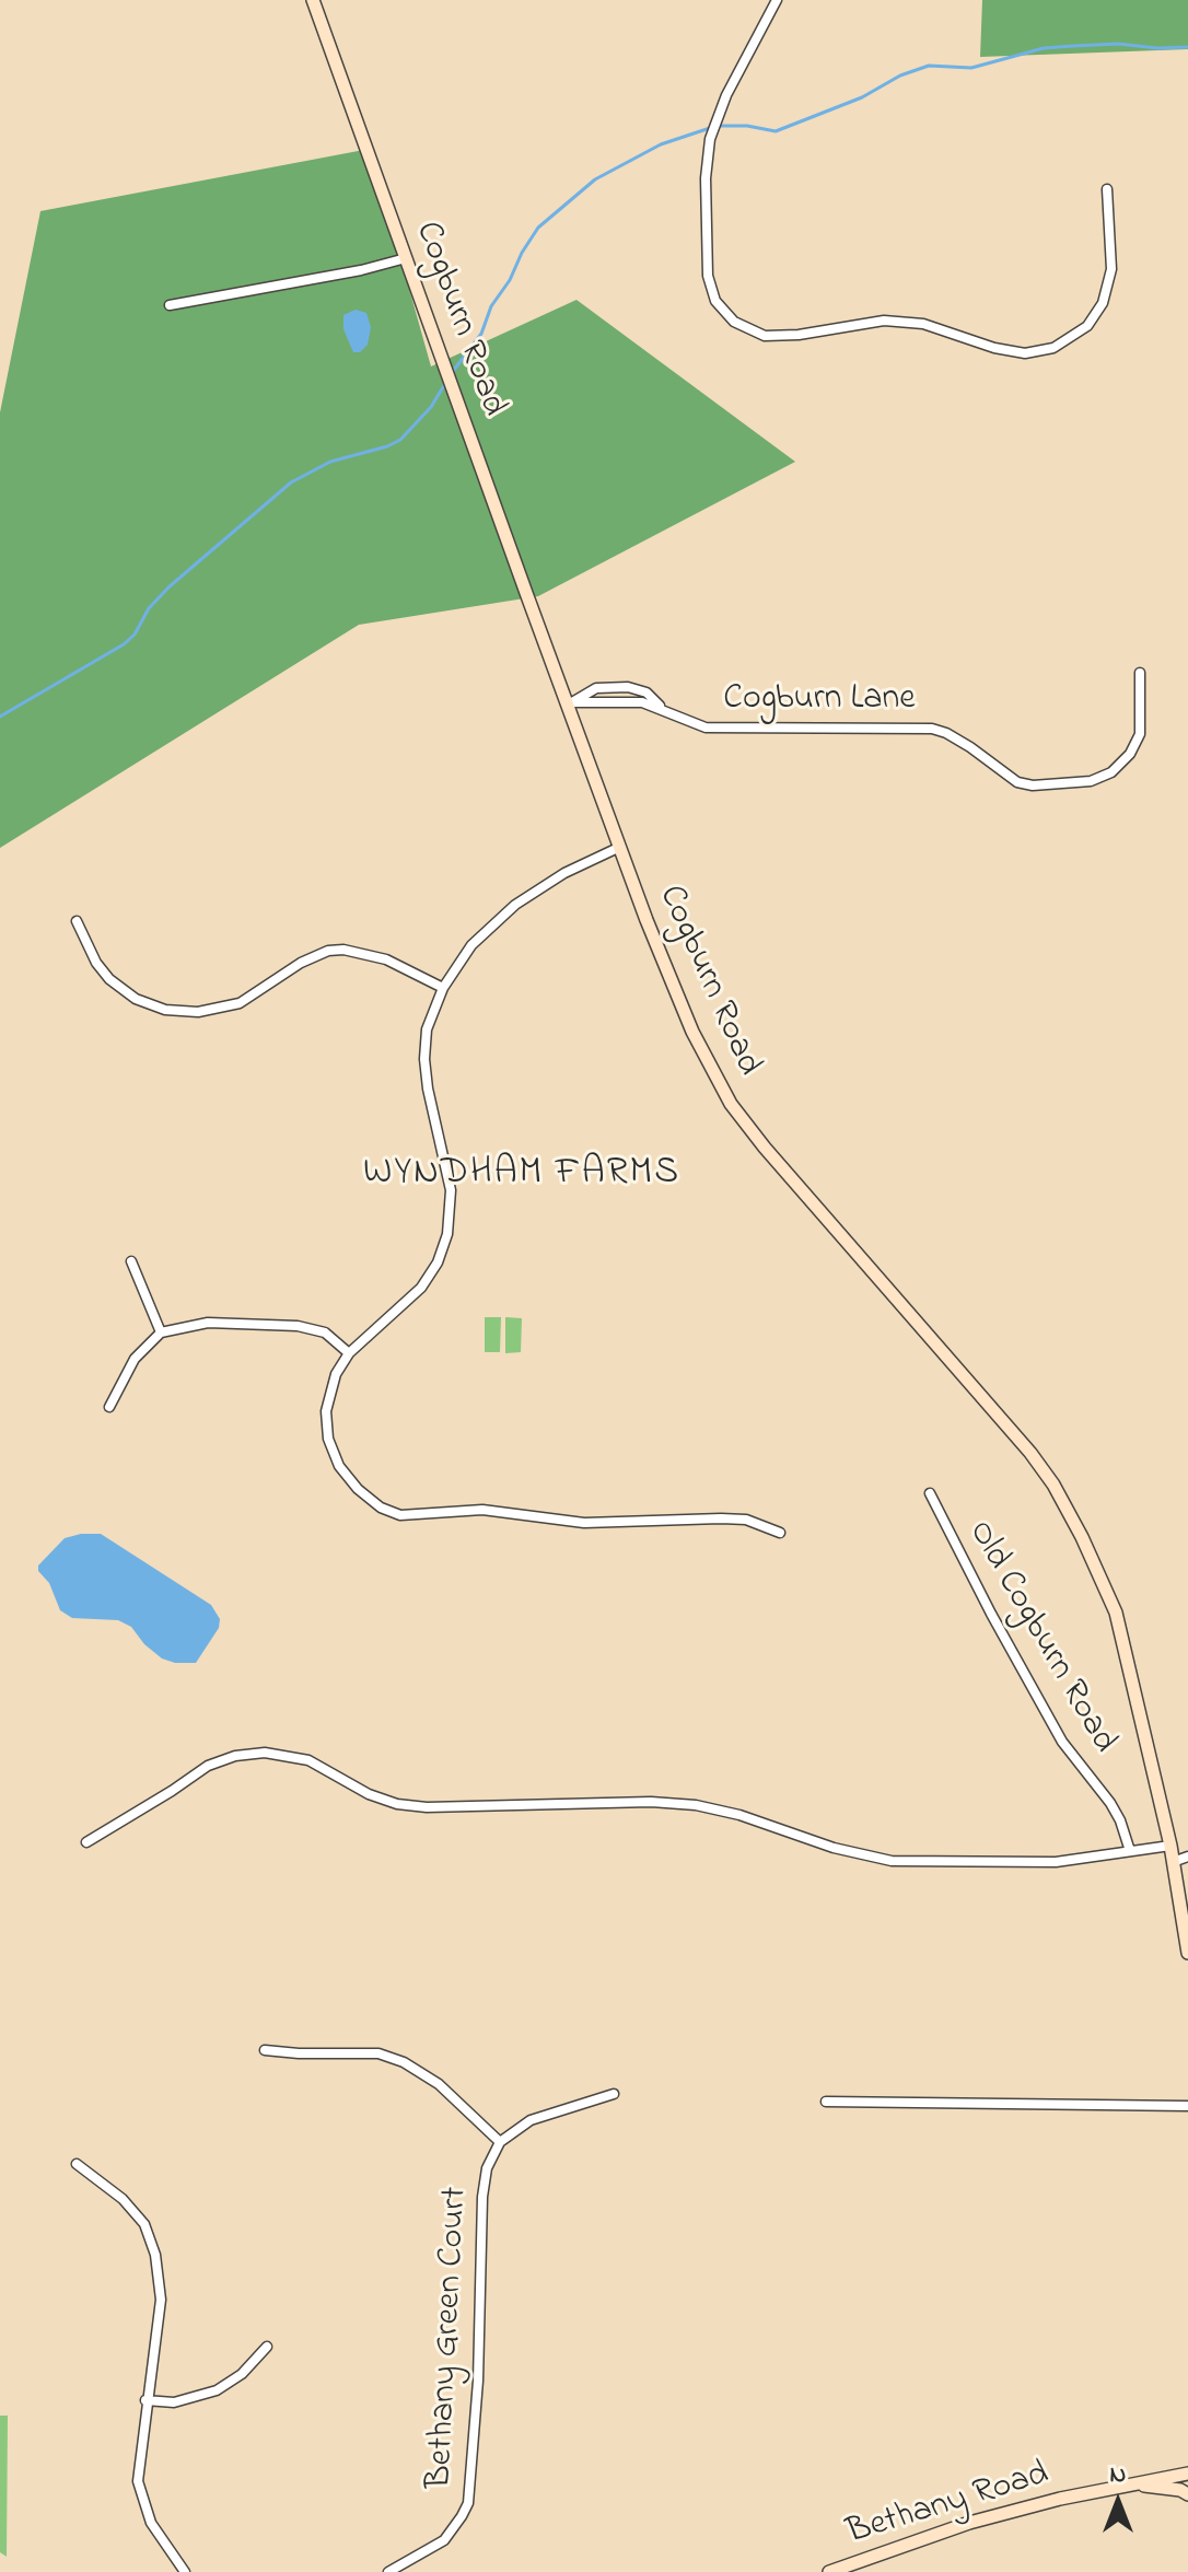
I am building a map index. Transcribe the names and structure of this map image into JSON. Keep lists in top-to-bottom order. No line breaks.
{"streets":{"street":["Cogburn Road","Cogburn Lane","Old Cogburn Road","Bethany Green Court","Bethany Road"]},"crossings":[["Cogburn Road","Cogburn Lane"]],"districts":["WYNDHAM FARMS"],"north":"top"}
